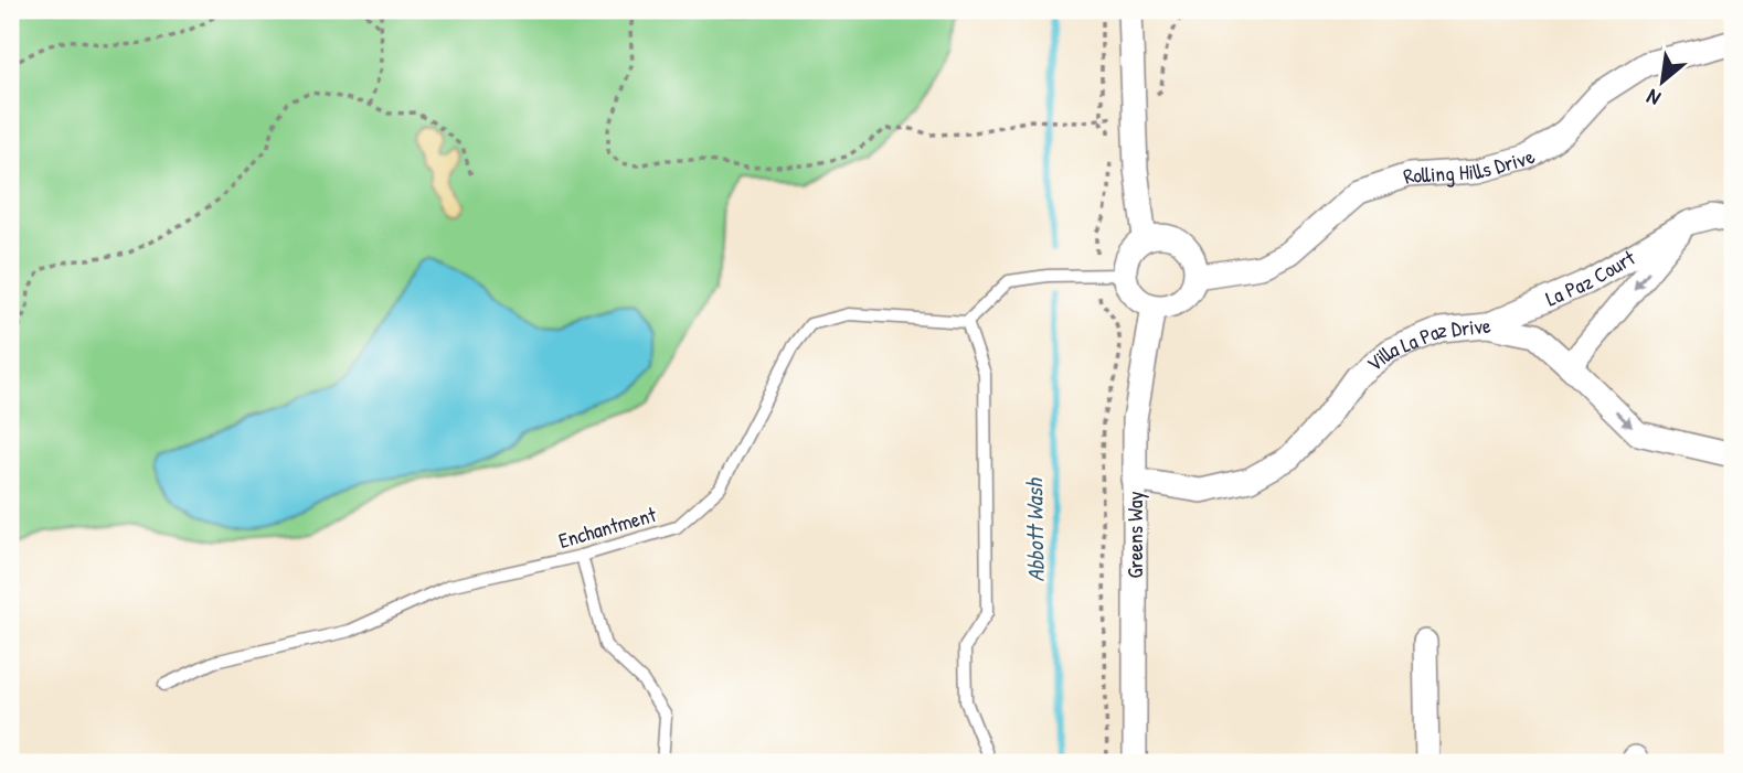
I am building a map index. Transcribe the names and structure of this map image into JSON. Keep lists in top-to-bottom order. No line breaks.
{"streets":{"street":["Rolling Hills Drive","La Paz Court","Villa La Paz Drive","Greens Way"],"lane":["Enchantment"]},"crossings":[["Rolling Hills Drive","Greens Way"],["La Paz Court","Villa La Paz Drive"],["Villa La Paz Drive","Greens Way"]],"water":["Abbott Wash"],"north":"bottom left"}
